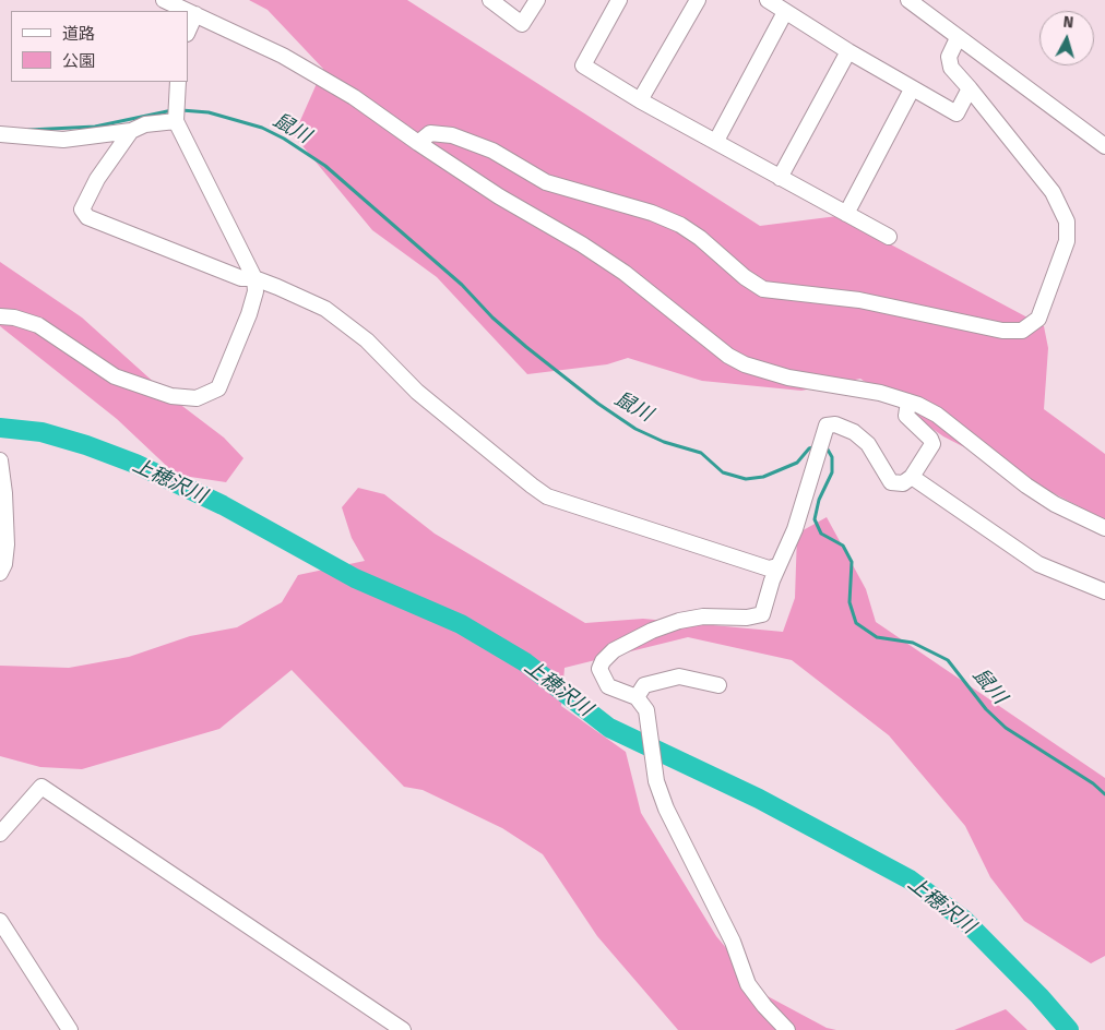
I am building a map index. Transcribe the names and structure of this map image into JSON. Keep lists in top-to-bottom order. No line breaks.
{"water":["鼠川","上穂沢川"],"legend":["道路","公園"],"north":"top"}
